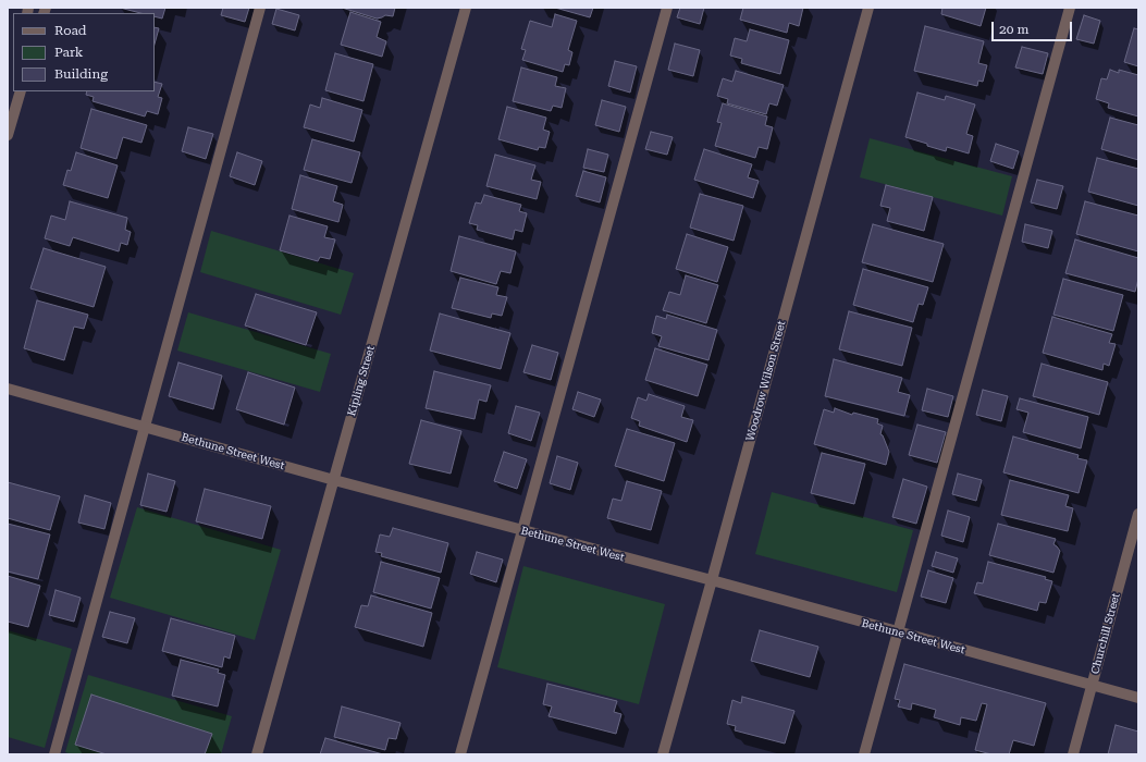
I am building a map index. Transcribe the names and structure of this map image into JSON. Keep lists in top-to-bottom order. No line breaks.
{"streets":{"street":["Kipling Street","Woodrow Wilson Street","Bethune Street West","Churchill Street"]},"crossings":[["Kipling Street","Bethune Street West"],["Woodrow Wilson Street","Bethune Street West"],["Bethune Street West","Churchill Street"]],"legend":["Road","Park","Building"],"scale_bar":"20 m"}
